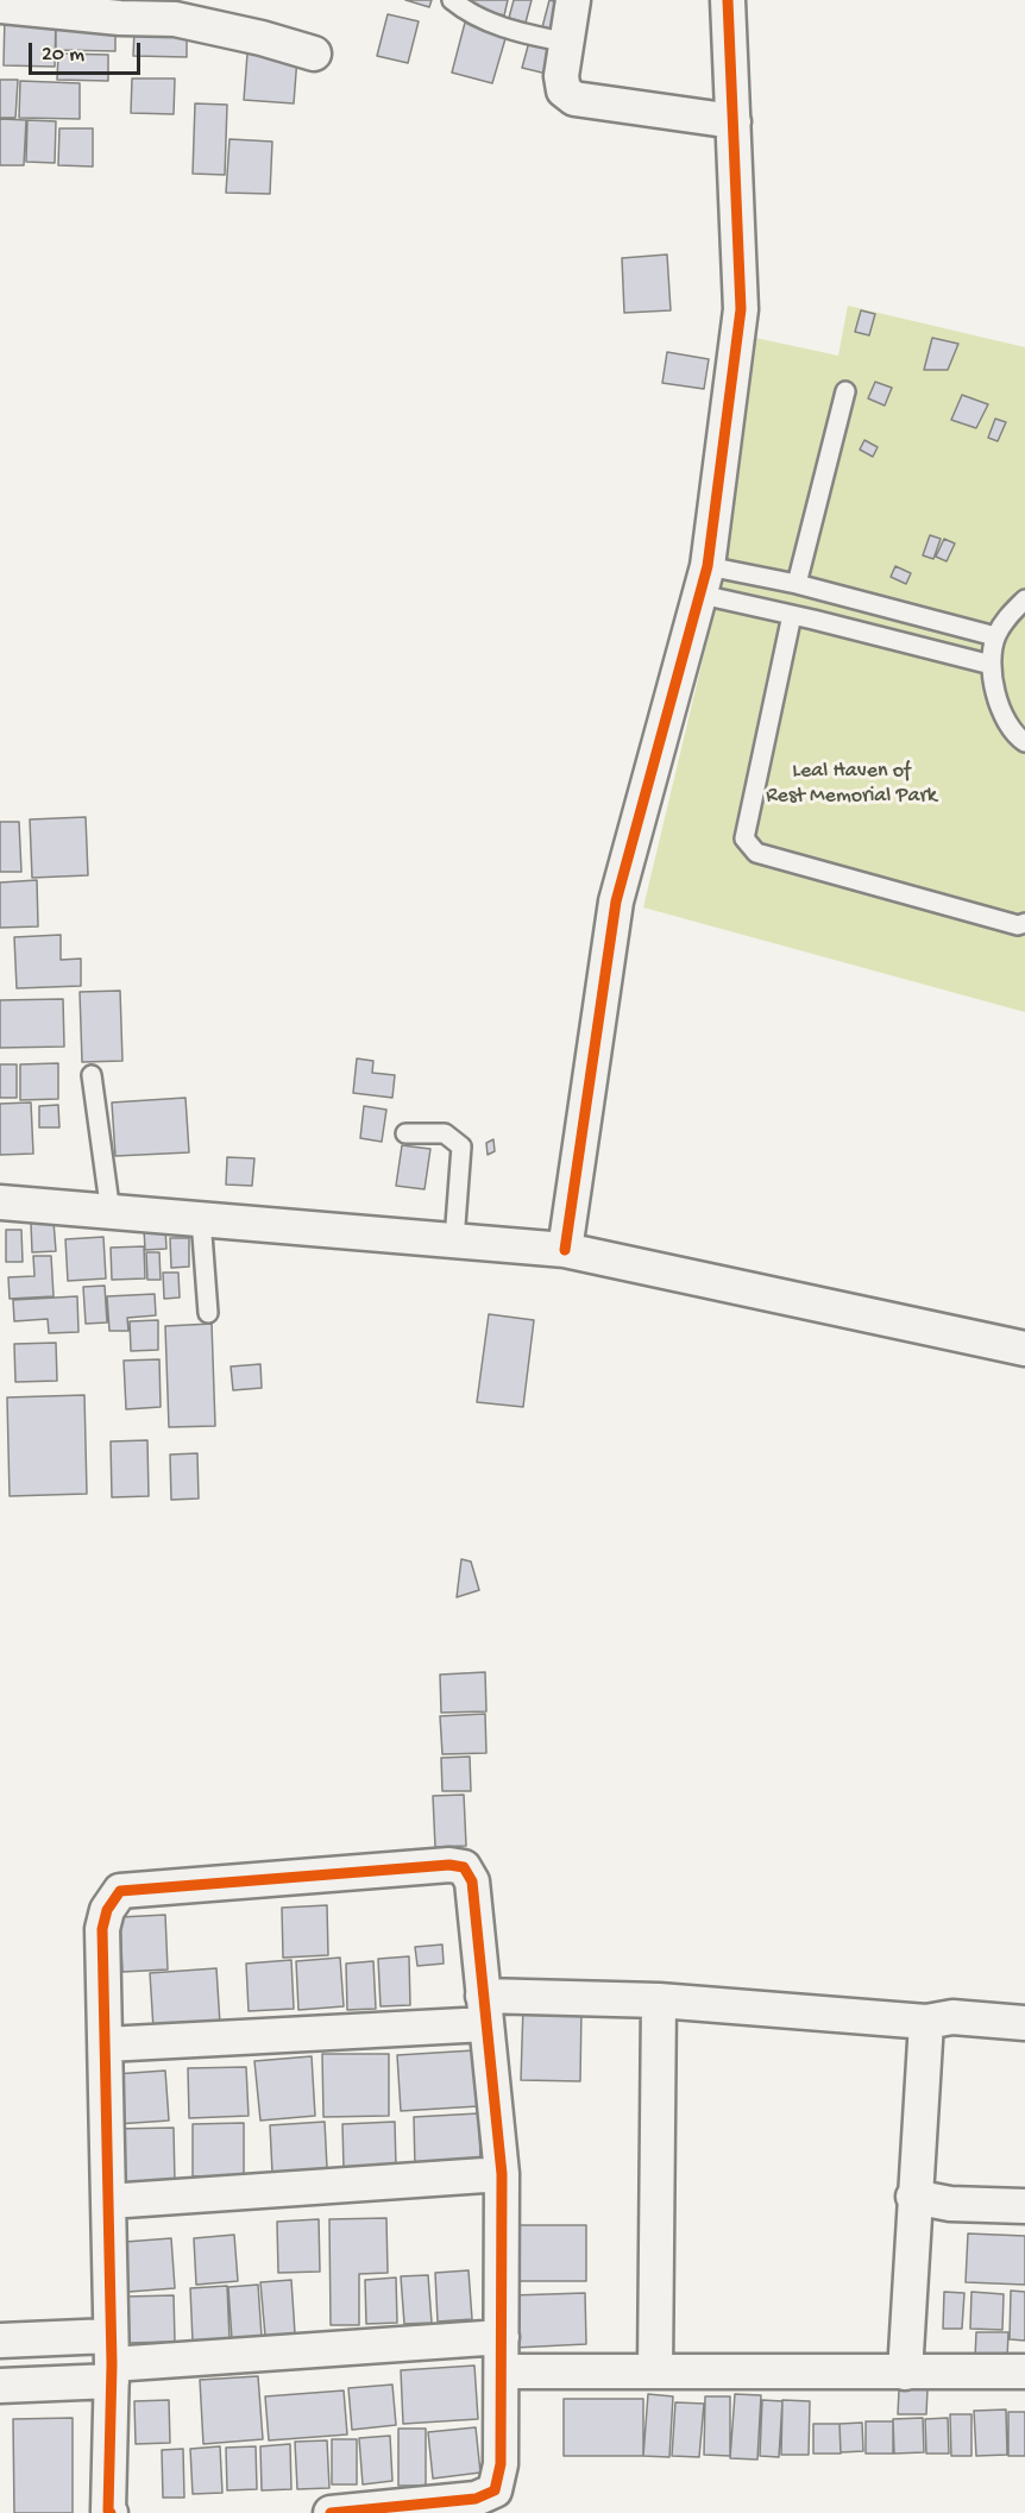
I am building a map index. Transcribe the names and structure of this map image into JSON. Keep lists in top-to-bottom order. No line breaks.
{"parks":["Leal Haven of Rest Memorial Park"],"scale_bar":"20 m"}
